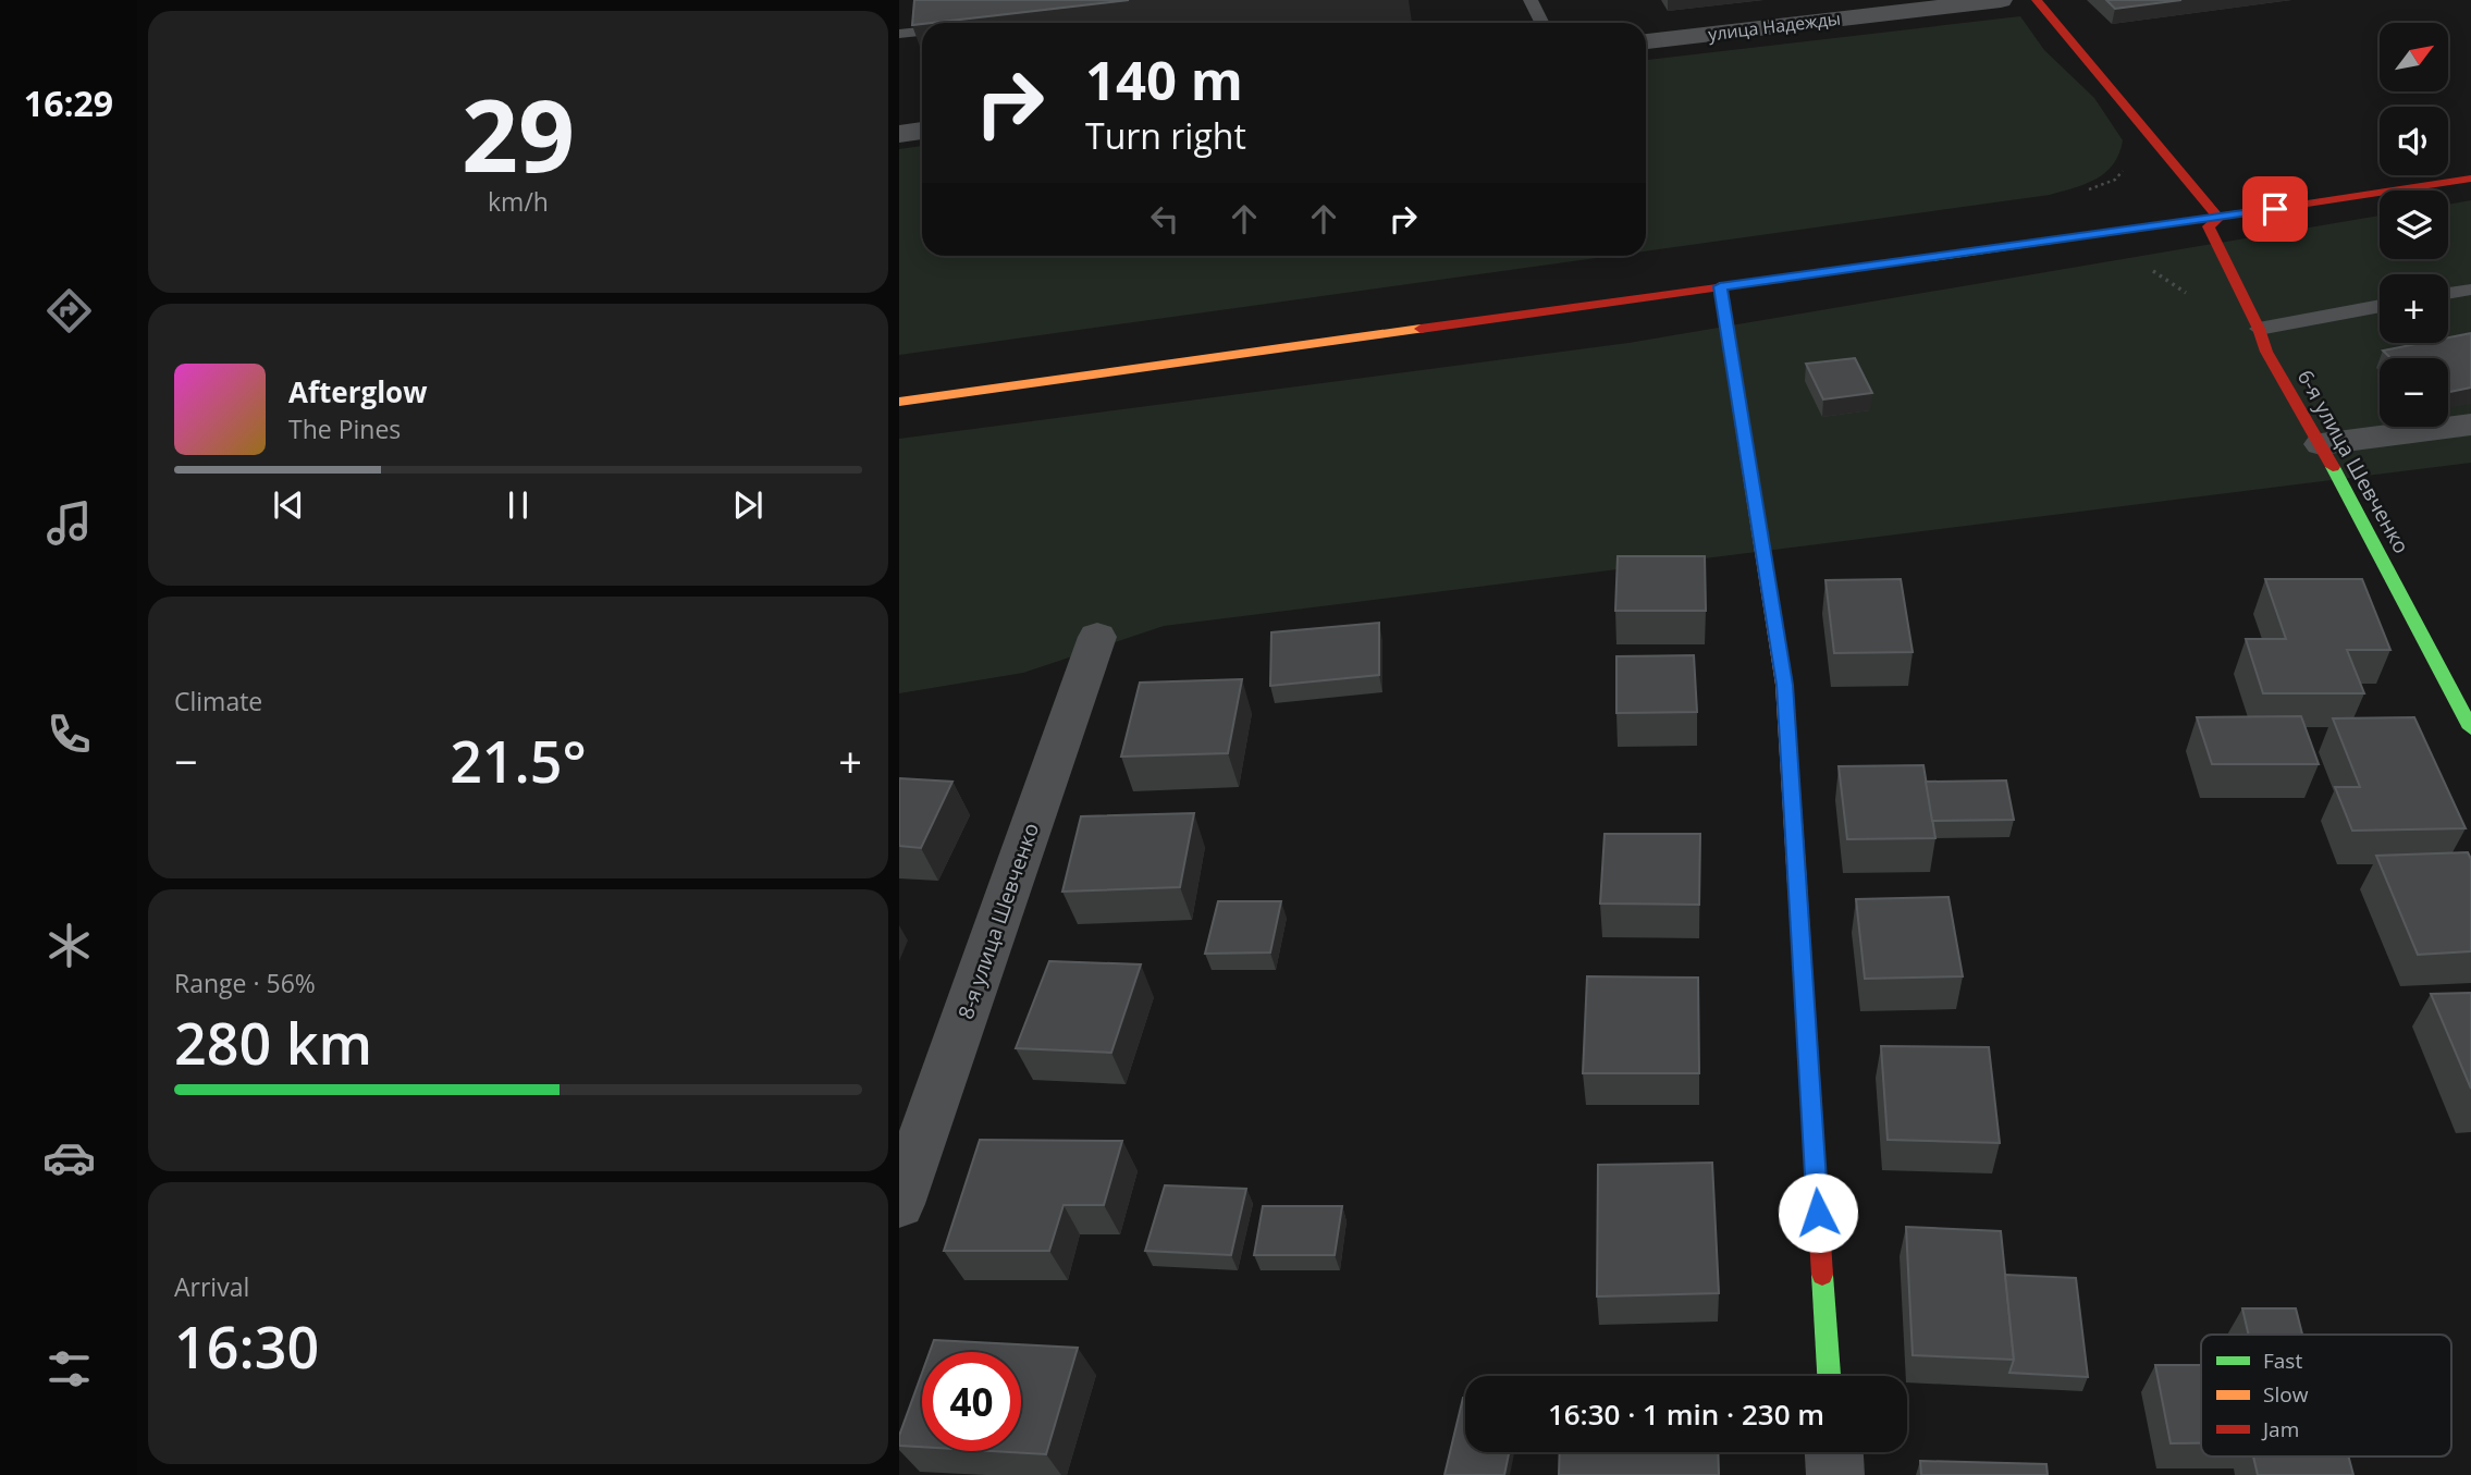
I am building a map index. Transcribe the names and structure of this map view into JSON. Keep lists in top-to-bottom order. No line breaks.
{"streets":{"street":["улица Надежды","6-я улица Шевченко","8-я улица Шевченко"]},"legend":["Fast","Slow","Jam"],"north":"top right","page":{"tabs":"16:29","tile":[["29","km/h"],"Climate",["Range · 56%","280 km"],["Arrival","16:30"]],"map_buttons":["+","−"],"turn":["140 m","Turn right"],"song":["Afterglow","The Pines"],"heat":["−","21.5°","+"],"limit":"40","trip":"16:30 · 1 min · 230 m"}}
